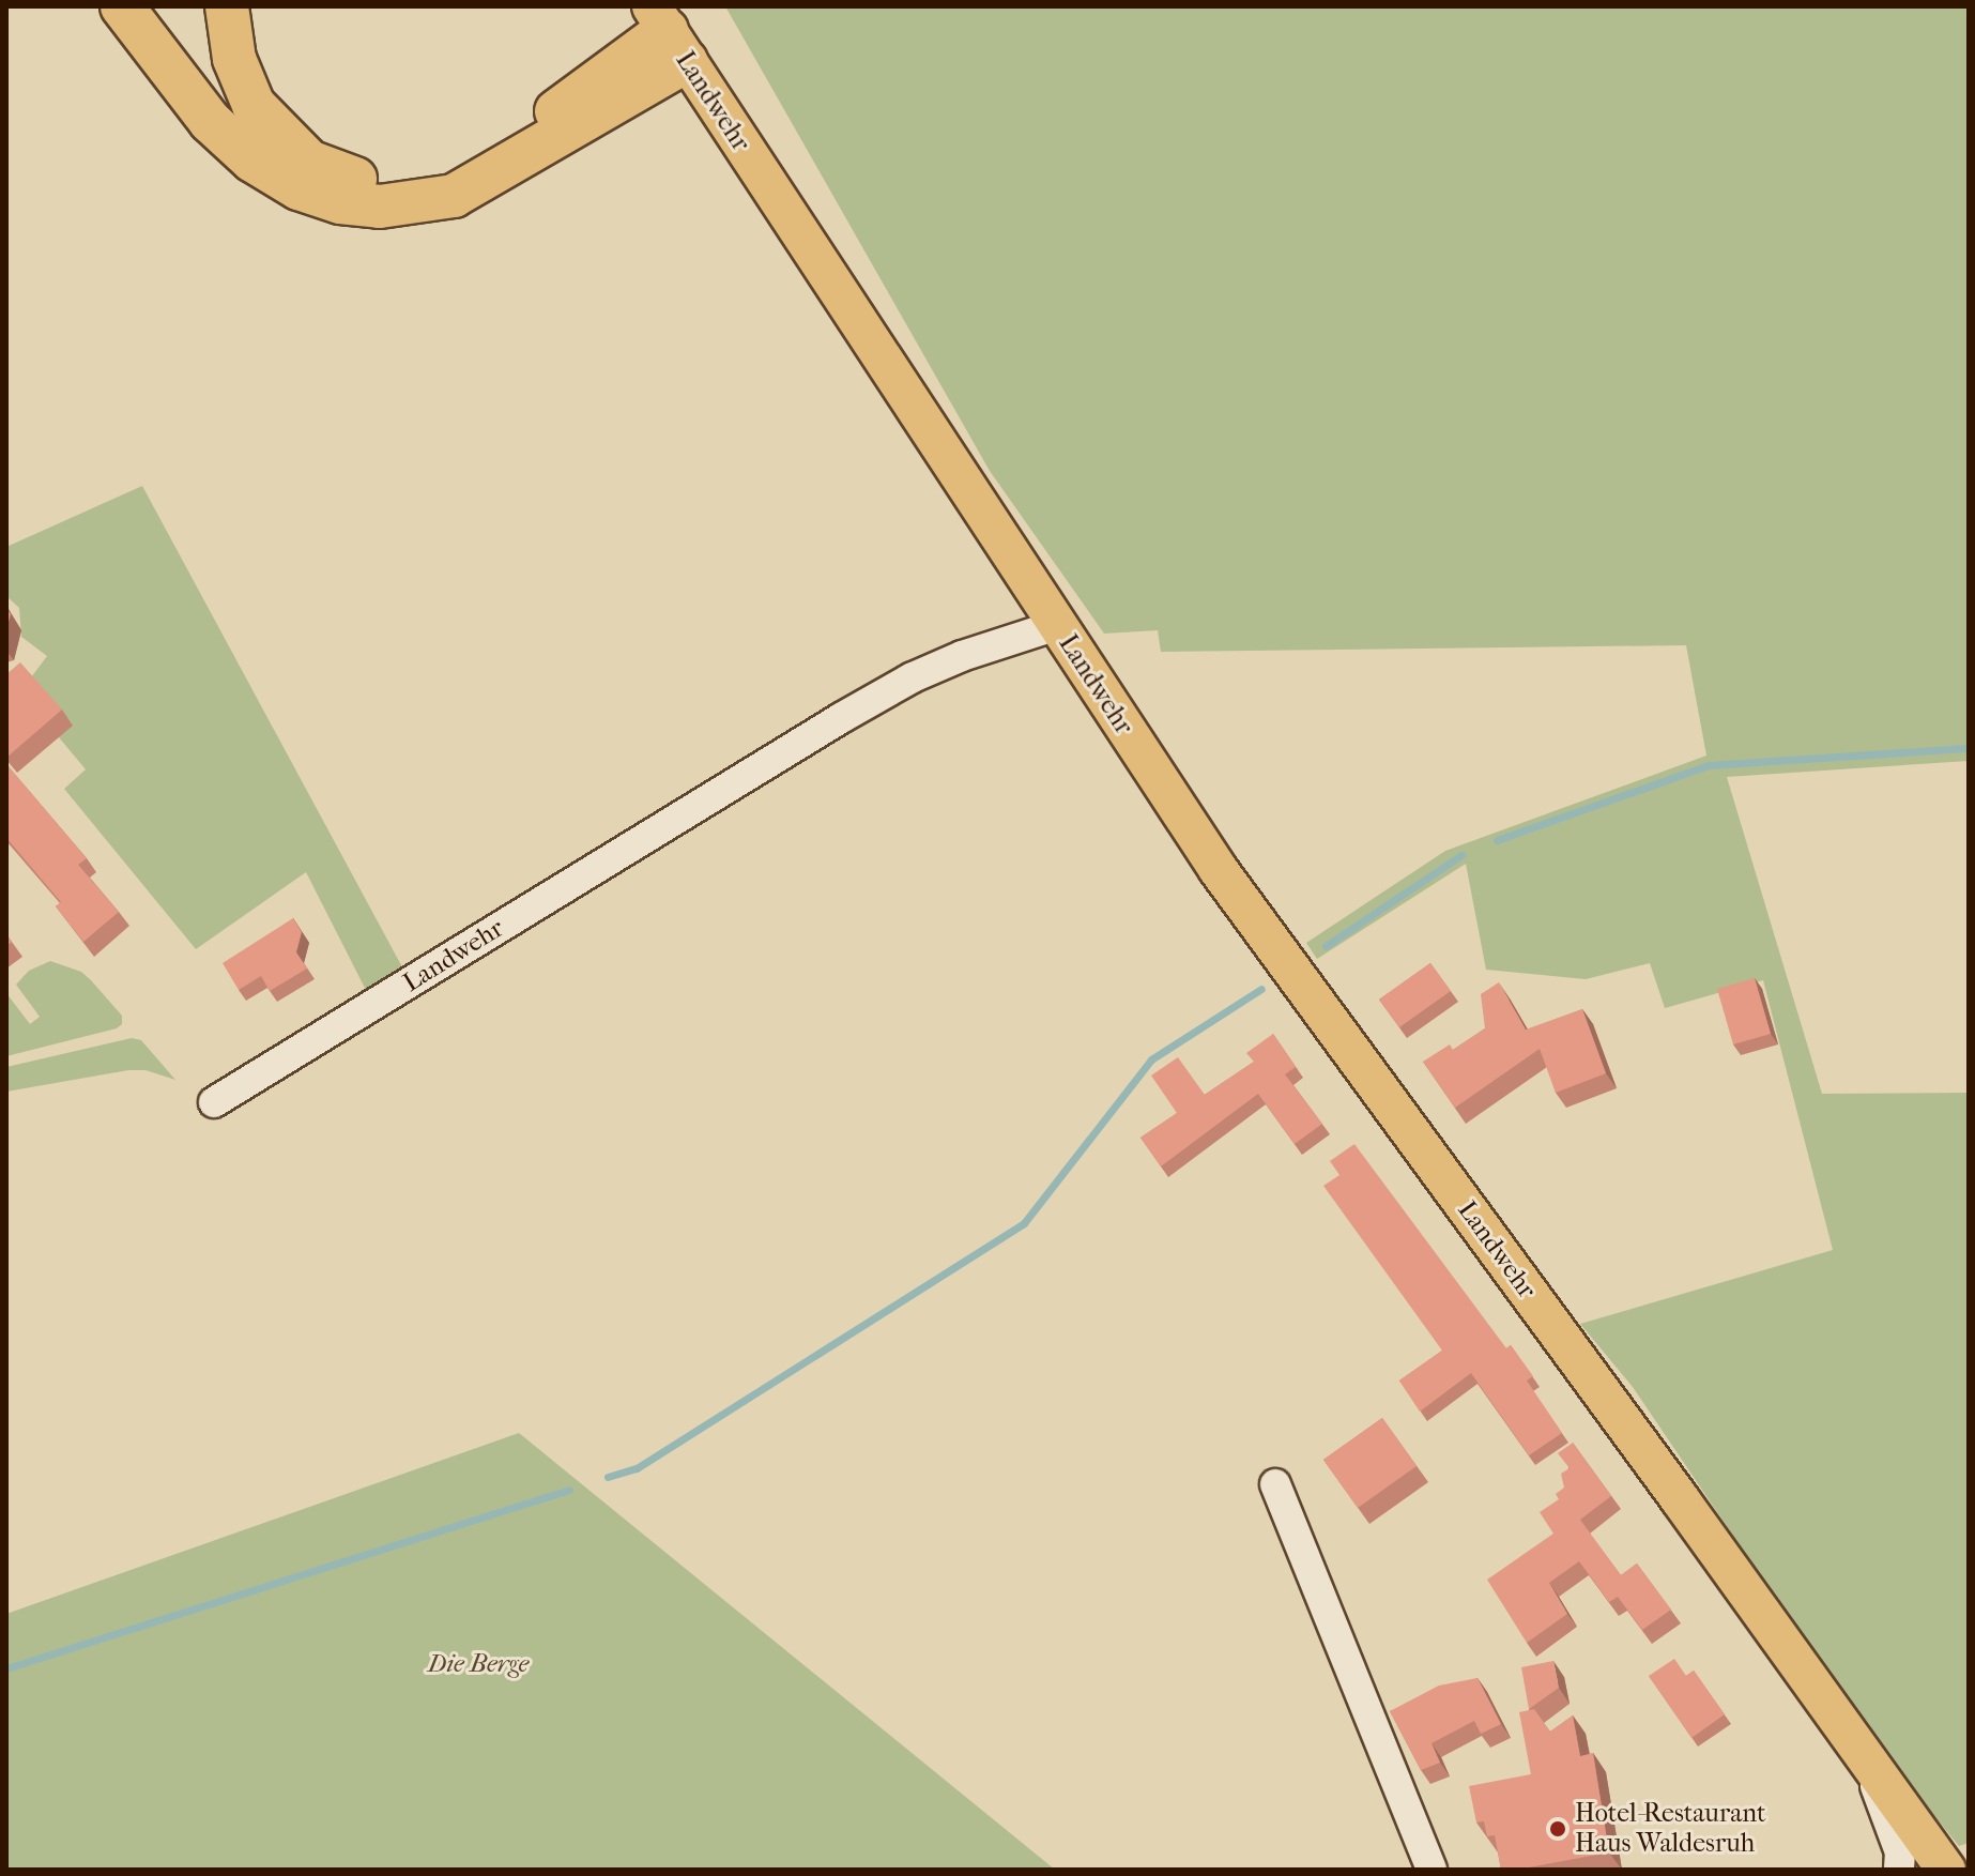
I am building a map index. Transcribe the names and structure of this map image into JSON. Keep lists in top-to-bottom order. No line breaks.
{"streets":{"main road":["Landwehr"]},"parks":["Die Berge"],"places":["Hotel-Restaurant Haus Waldesruh"]}
